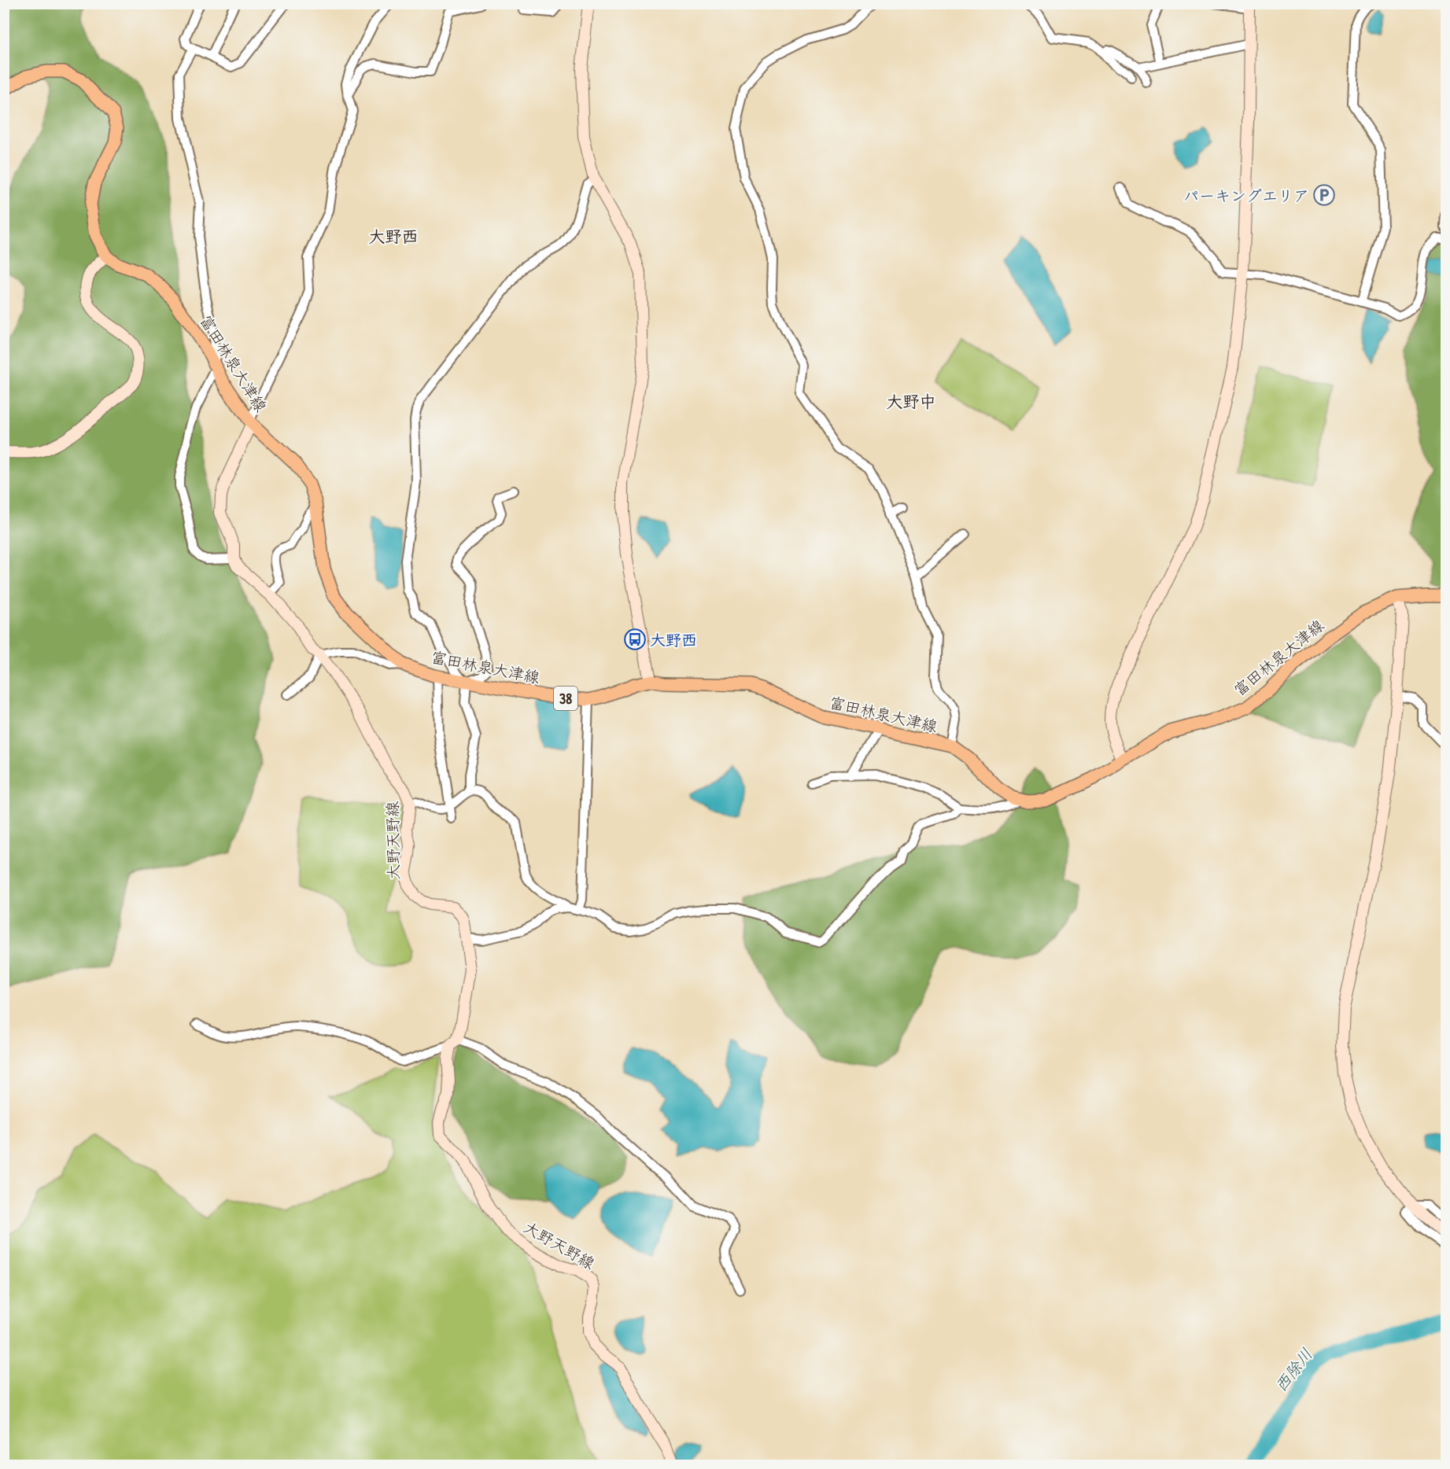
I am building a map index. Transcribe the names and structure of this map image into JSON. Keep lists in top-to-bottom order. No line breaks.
{"streets":{"main road":["富田林泉大津線","38"],"street":["大野天野線"]},"crossings":[["富田林泉大津線","大野天野線"]],"districts":["大野西","大野中"],"water":["西除川"],"places":{"parking":["パーキングエリア"],"bus stop":["大野西"]}}
